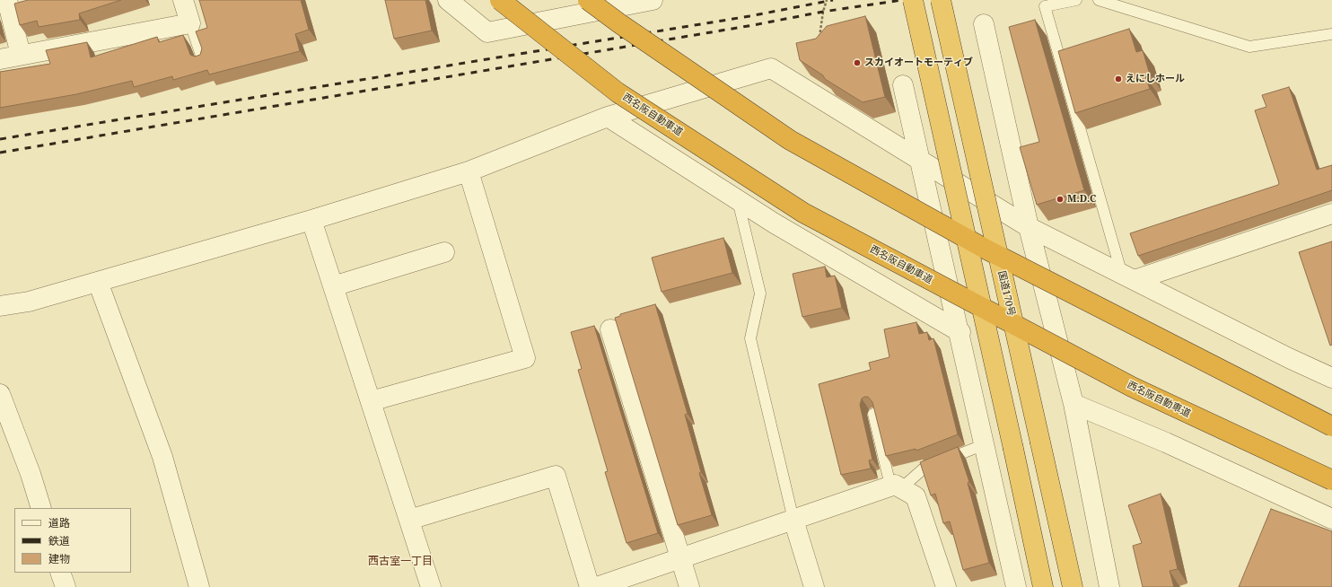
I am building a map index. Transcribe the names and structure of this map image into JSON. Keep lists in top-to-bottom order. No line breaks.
{"streets":{"highway":["西名阪自動車道","国道170号"]},"districts":["西古室一丁目"],"places":["スカイオートモーティブ","えにしホール","M.D.C"],"legend":["道路","鉄道","建物"]}
